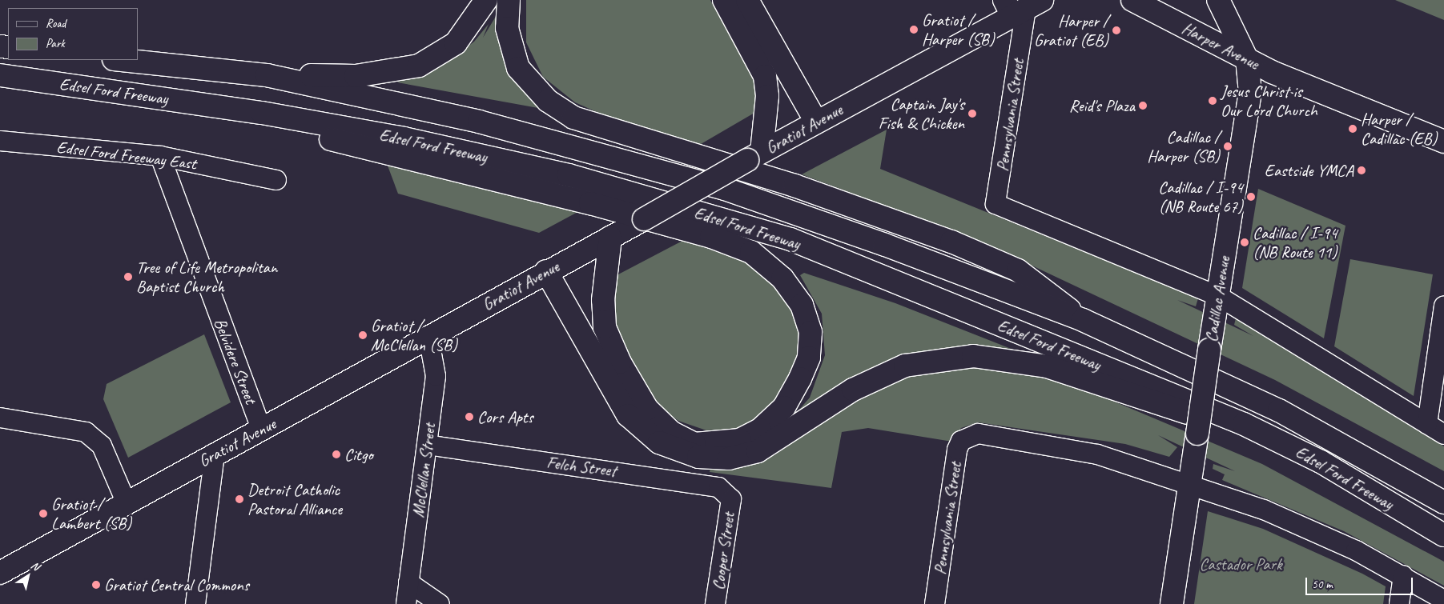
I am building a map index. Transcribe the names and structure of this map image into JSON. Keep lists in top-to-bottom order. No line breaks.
{"streets":{"main road":["Harper Avenue","Edsel Ford Freeway","Gratiot Avenue","Cadillac Avenue"],"street":["Pennsylvania Street","Edsel Ford Freeway East","Belvidere Street","Felch Street","McClellan Street","Cooper Street"]},"crossings":[["Harper Avenue","Cadillac Avenue"],["Pennsylvania Street","Gratiot Avenue"],["Pennsylvania Street","Cadillac Avenue"],["Gratiot Avenue","Belvidere Street"],["Gratiot Avenue","McClellan Street"],["Edsel Ford Freeway East","Belvidere Street"],["Felch Street","McClellan Street"],["Felch Street","Cooper Street"]],"parks":["Castador Park"],"places":["Gratiot / Harper (SB)","Harper / Gratiot (EB)","Jesus Christ is Our Lord Church","Reid's Plaza","Captain Jay's Fish & Chicken","Harper / Cadillac (EB)","Cadillac / Harper (SB)","Eastside YMCA","Cadillac / I-94 (NB Route 67)","Cadillac / I-94 (NB Route 11)","Tree of Life Metropolitan Baptist Church","Gratiot / McClellan (SB)","Cors Apts","Citgo","Detroit Catholic Pastoral Alliance","Gratiot / Lambert (SB)","Gratiot Central Commons"],"legend":["Road","Park"],"scale_bar":"50 m","north":"top right"}
